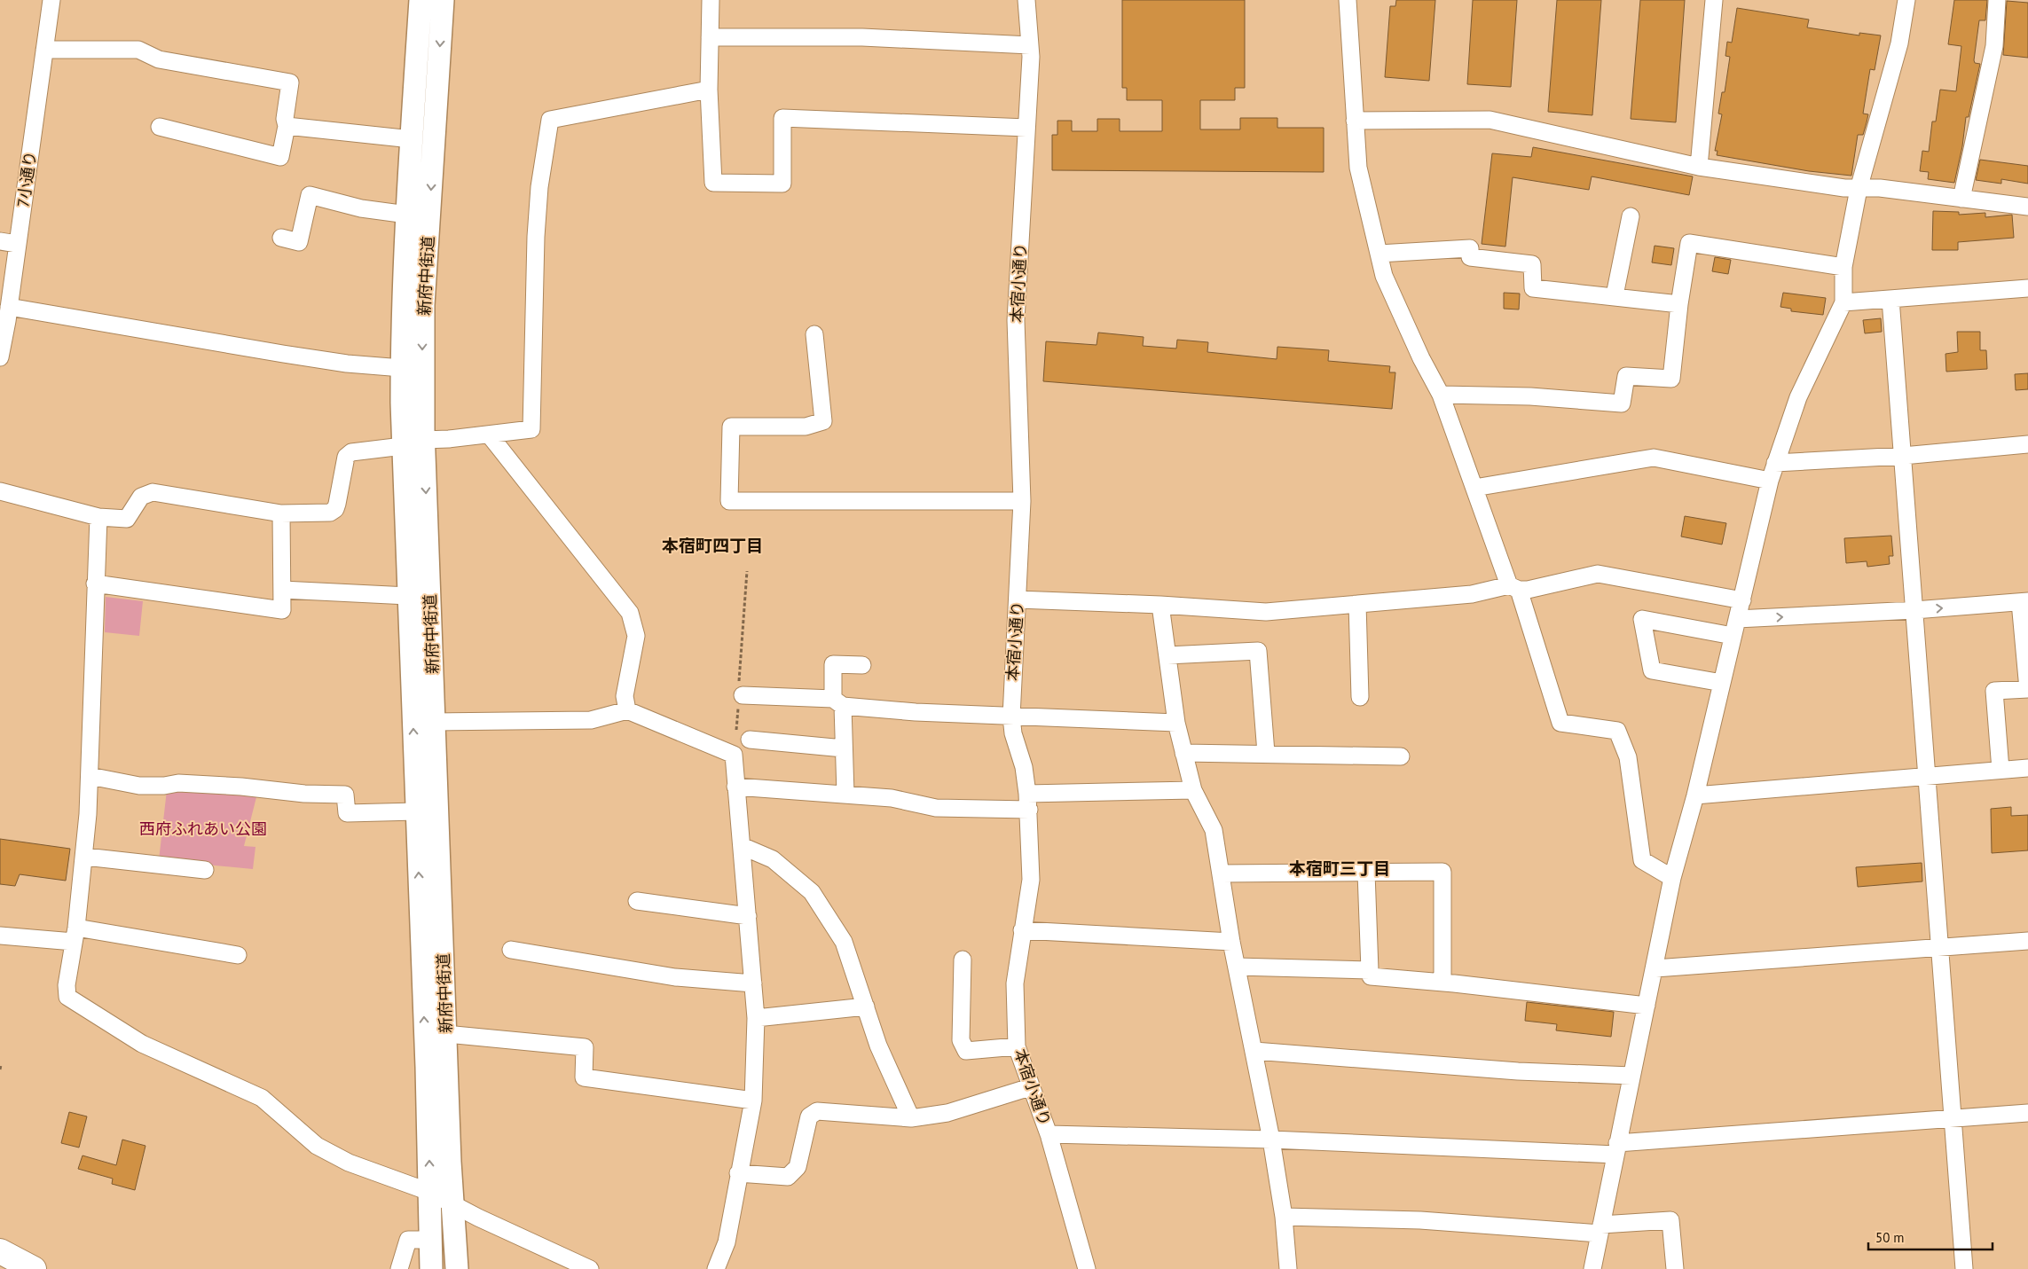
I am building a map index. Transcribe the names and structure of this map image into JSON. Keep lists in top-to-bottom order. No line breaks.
{"streets":{"main road":["新府中街道"],"street":["7小通り","本宿小通り"]},"districts":["本宿町四丁目","本宿町三丁目"],"parks":["西府ふれあい公園"],"scale_bar":"50 m"}
